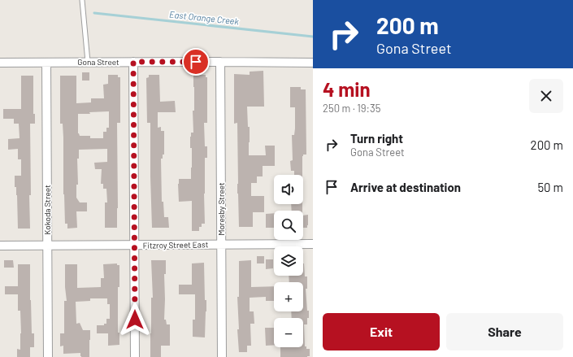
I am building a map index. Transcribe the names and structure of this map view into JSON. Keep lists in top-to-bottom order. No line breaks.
{"streets":{"street":["Gona Street","Moresby Street","Kokoda Street","Fitzroy Street East"]},"crossings":[["Gona Street","Moresby Street"],["Gona Street","Kokoda Street"],["Moresby Street","Fitzroy Street East"],["Kokoda Street","Fitzroy Street East"]],"water":["East Orange Creek"],"page":{"turn":["200 m","Gona Street"],"heading":["4 min","250 m · 19:35"],"list":[{"name":"Turn right","note":"Gona Street","value":"200 m"},{"name":"Arrive at destination","value":"50 m"}],"map_buttons":["+","−"],"buttons":["Exit","Share"]}}
